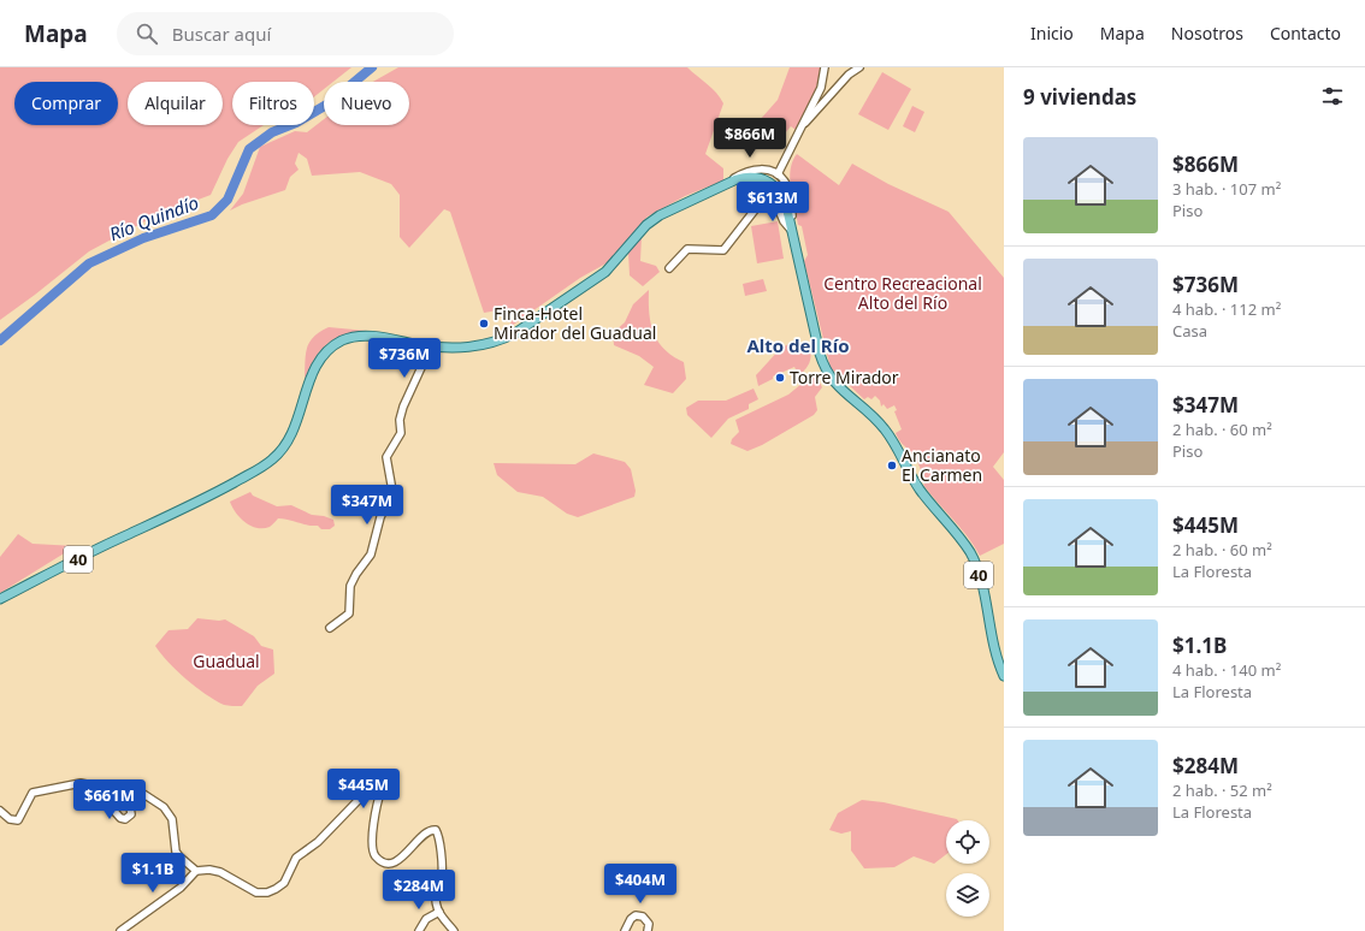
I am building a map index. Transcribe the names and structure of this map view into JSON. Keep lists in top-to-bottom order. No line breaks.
{"streets":{"main road":["40"]},"districts":["Alto del Río"],"water":["Río Quindío"],"parks":["Centro Recreacional Alto del Río","Guadual"],"places":["Finca-Hotel Mirador del Guadual","Torre Mirador","Ancianato El Carmen"],"page":{"header":"Mapa","search":"Buscar aquí","nav":["Inicio","Mapa","Nosotros","Contacto"],"heading":"9 viviendas","chip":["Comprar","Alquilar","Filtros","Nuevo"],"price":["$866M","$613M","$736M","$347M","$445M","$661M","$1.1B","$404M","$284M"],"list":[{"name":"$866M","note":"3 hab. · 107 m² · Piso"},{"name":"$736M","note":"4 hab. · 112 m² · Casa"},{"name":"$347M","note":"2 hab. · 60 m² · Piso"},{"name":"$445M","note":"2 hab. · 60 m² · La Floresta"},{"name":"$1.1B","note":"4 hab. · 140 m² · La Floresta"},{"name":"$284M","note":"2 hab. · 52 m² · La Floresta"}]}}
